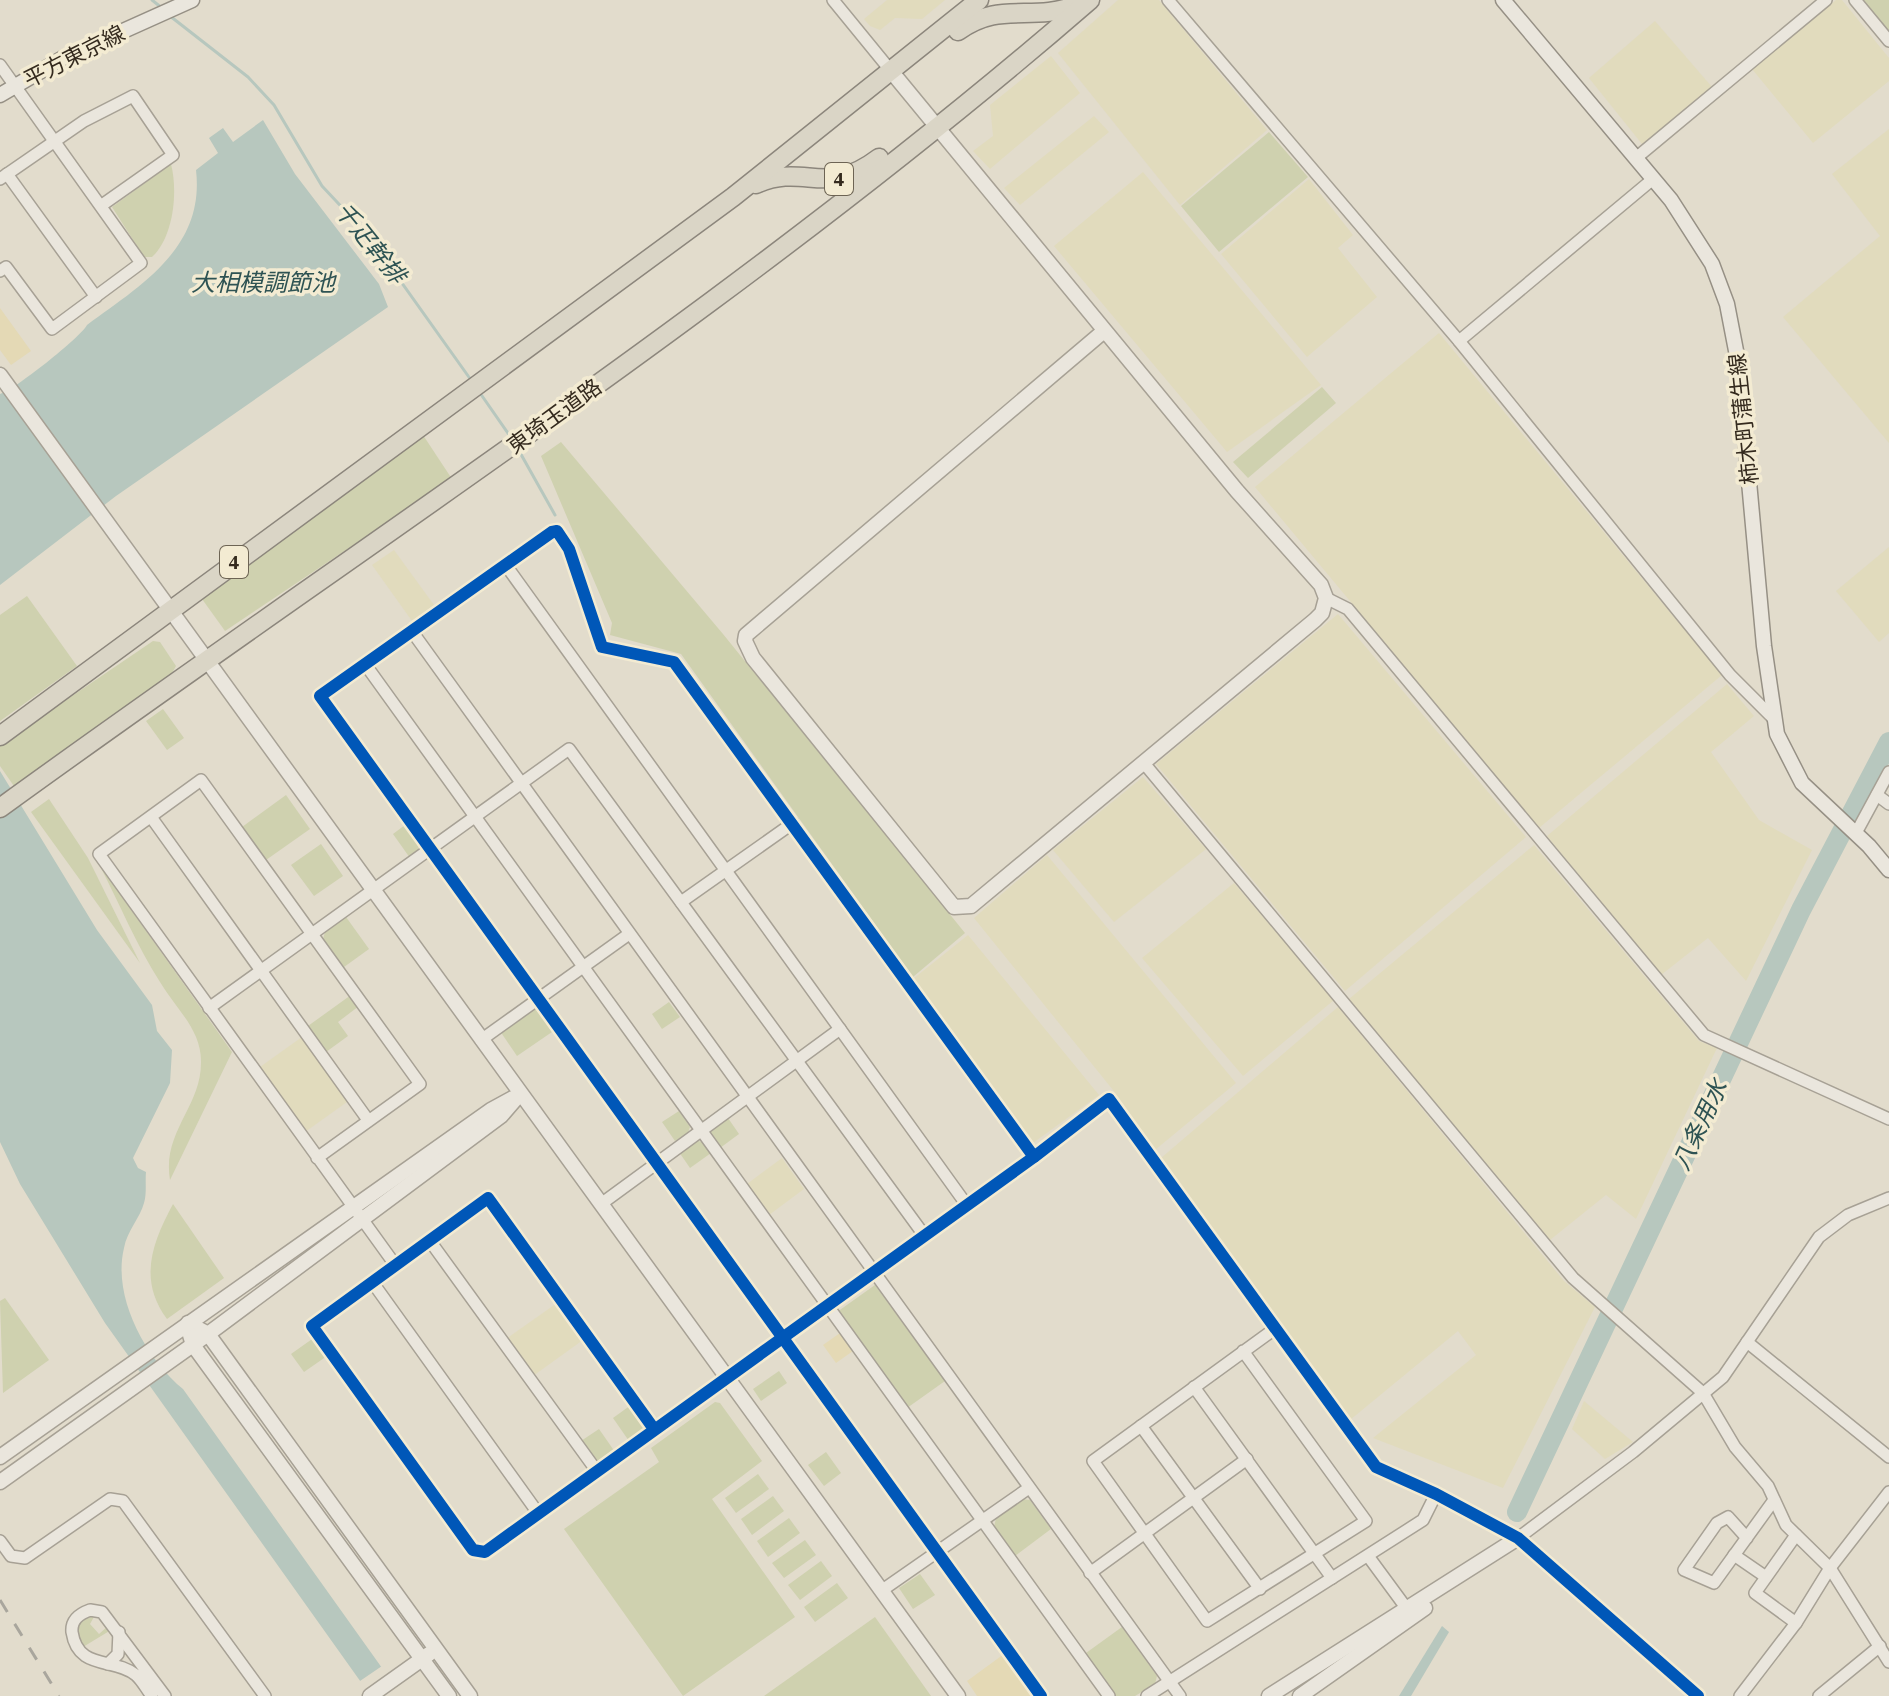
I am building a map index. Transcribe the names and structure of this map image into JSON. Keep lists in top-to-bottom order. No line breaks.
{"streets":{"highway":["4","東埼玉道路"],"street":["平方東京線","柿木町蒲生線"]},"crossings":[["4","東埼玉道路"]],"water":["千疋幹排","大相模調節池","八条用水"]}
